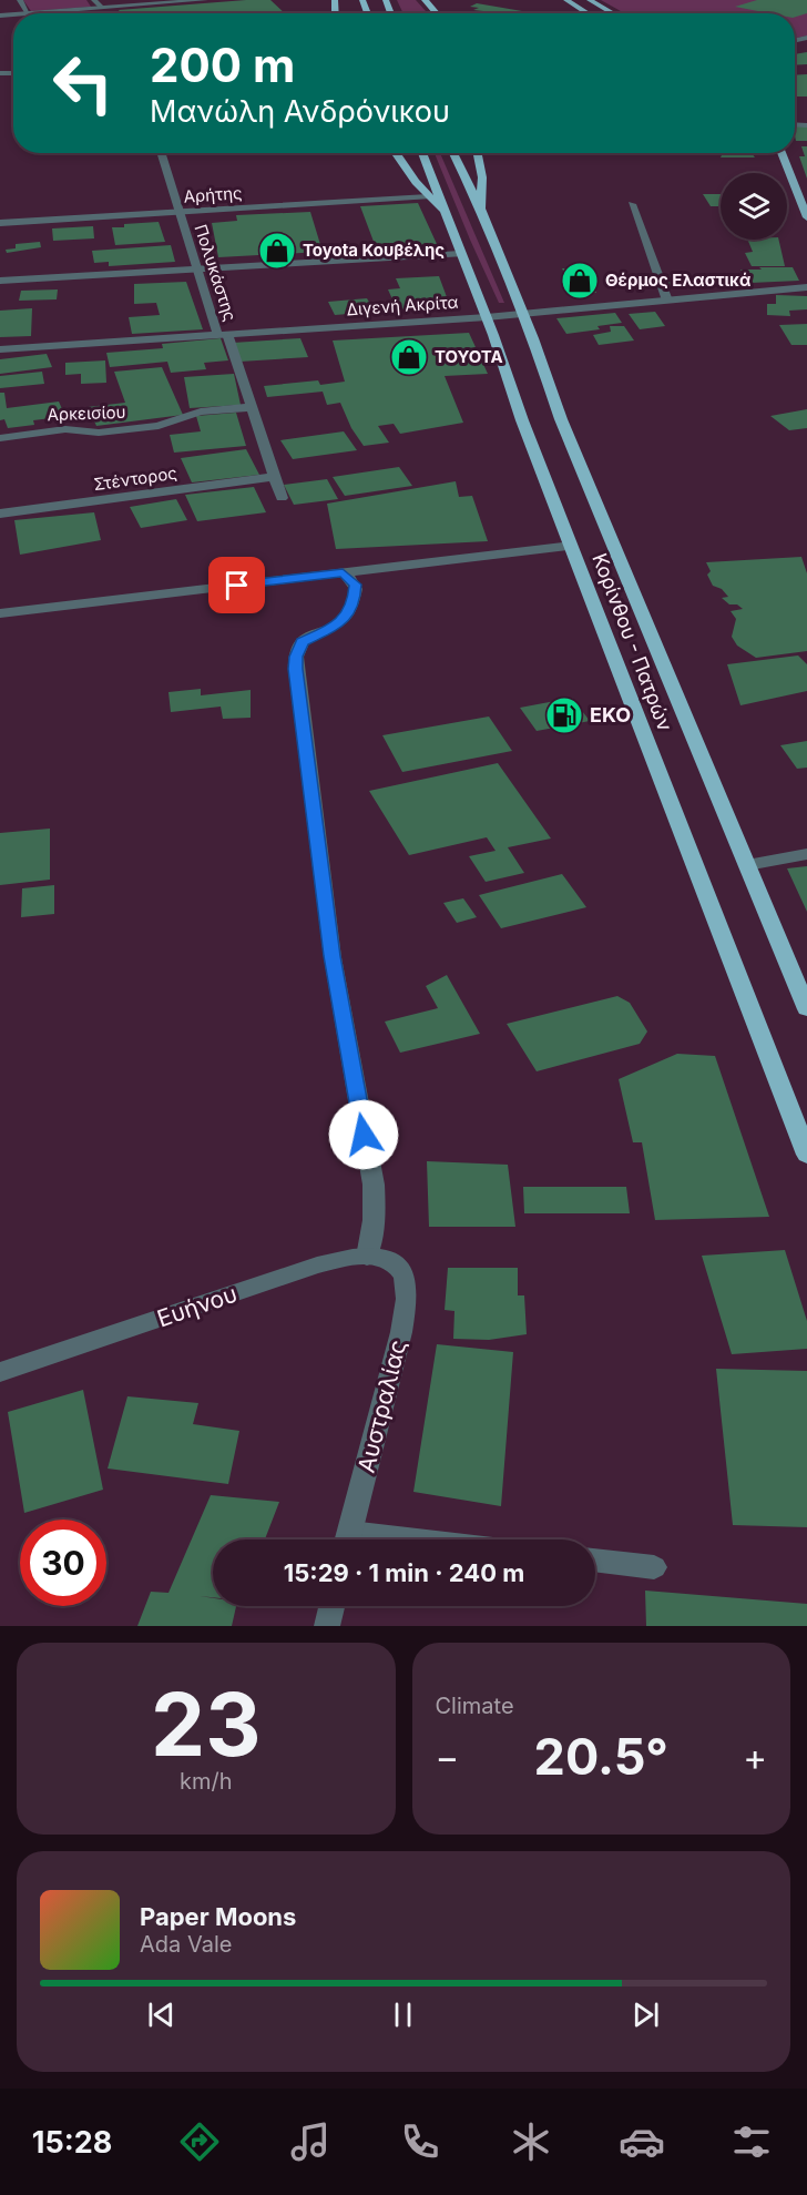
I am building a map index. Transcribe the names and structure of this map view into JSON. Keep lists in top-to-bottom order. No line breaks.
{"streets":{"highway":["Κορίνθου - Πατρών"],"street":["Αρήτης","Πολυκάστης","Διγενή Ακρίτα","Αρκεισίου","Στέντορος","Ευήνου","Αυστραλίας"]},"crossings":[["Αρήτης","Πολυκάστης"],["Πολυκάστης","Διγενή Ακρίτα"],["Πολυκάστης","Αρκεισίου"],["Πολυκάστης","Στέντορος"],["Διγενή Ακρίτα","Κορίνθου - Πατρών"],["Ευήνου","Αυστραλίας"]],"places":{"shop":["Toyota Κουβέλης","Θέρμος Ελαστικά","TOYOTA"],"fuel station":["EKO"]},"page":{"turn":["200 m","Μανώλη Ανδρόνικου"],"limit":"30","trip":"15:29 · 1 min · 240 m","tile":[["23","km/h"],"Climate"],"heat":["−","20.5°","+"],"song":["Paper Moons","Ada Vale"],"tabs":"15:28"}}
